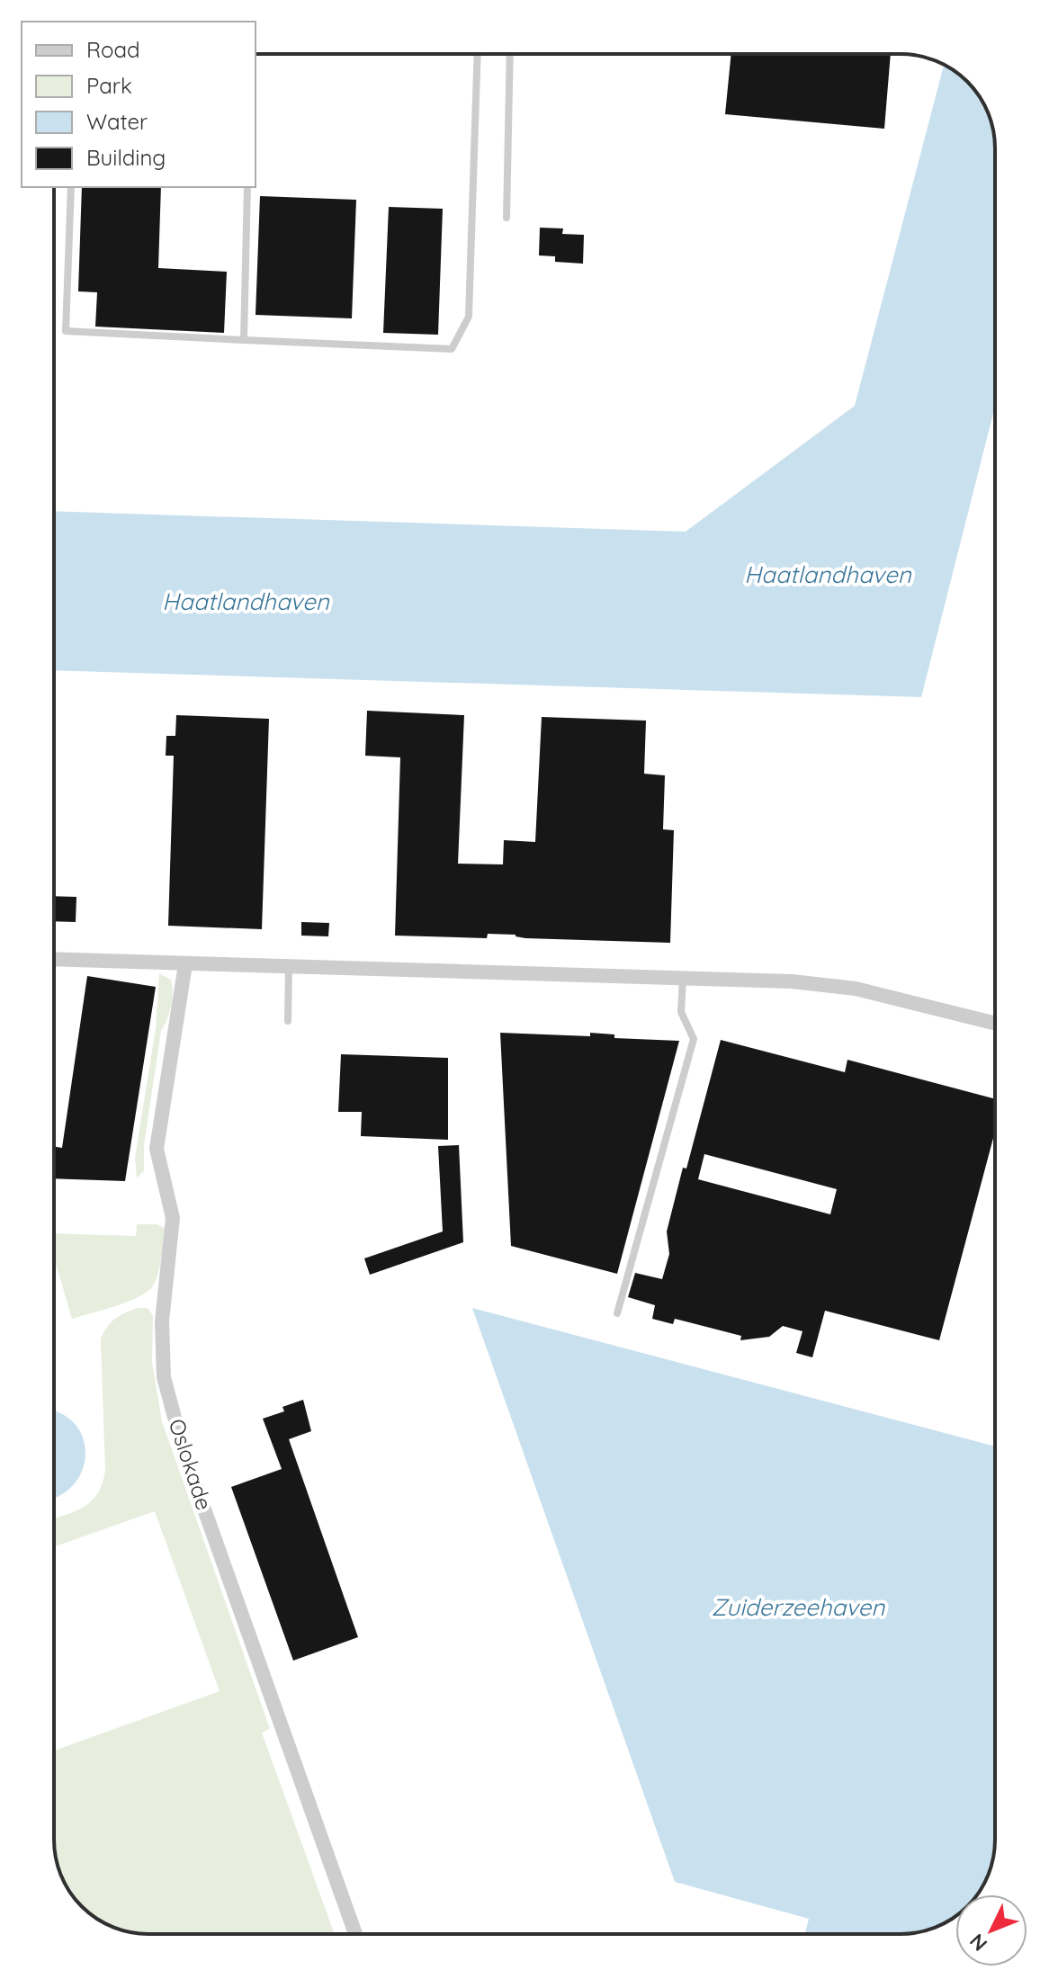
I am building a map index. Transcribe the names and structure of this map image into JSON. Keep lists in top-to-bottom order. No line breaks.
{"streets":{"street":["Oslokade"]},"water":["Haatlandhaven","Zuiderzeehaven"],"legend":["Road","Park","Water","Building"],"north":"bottom left"}
